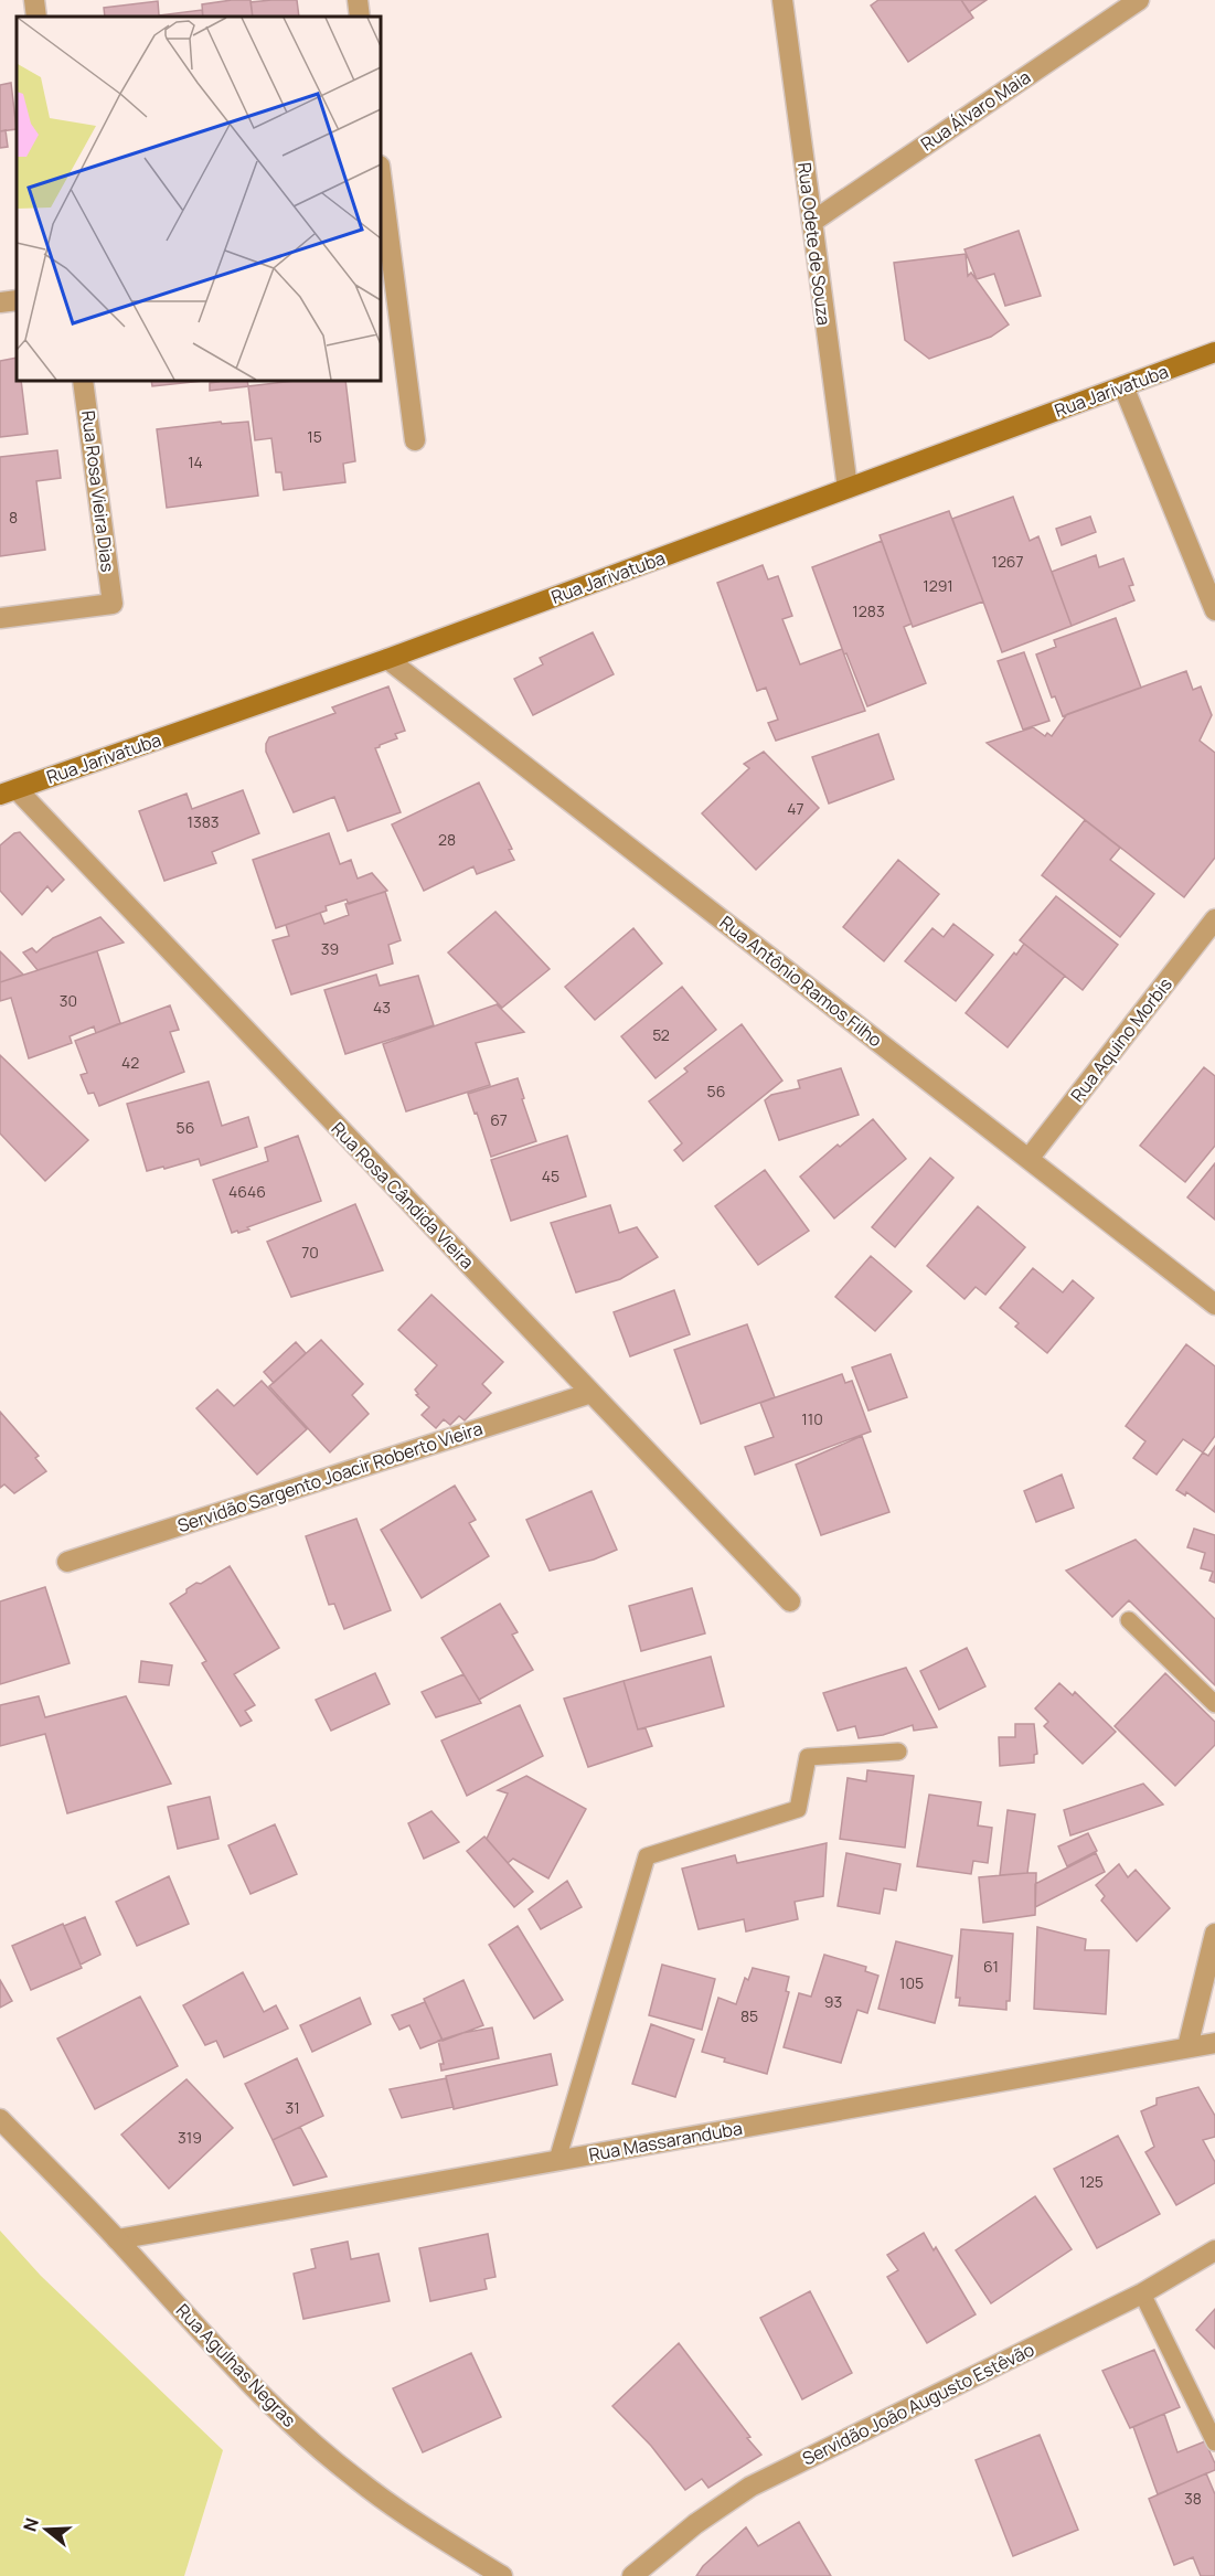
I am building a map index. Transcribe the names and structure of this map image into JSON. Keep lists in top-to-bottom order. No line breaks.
{"streets":{"main road":["Rua Jarivatuba"],"street":["Rua Álvaro Maia","Rua Odete de Souza","Rua Rosa Vieira Dias","Rua Antônio Ramos Filho","Rua Aquino Morbis","Rua Rosa Cândida Vieira","Servidão Sargento Joacir Roberto Vieira","Rua Massaranduba","Rua Agulhas Negras","Servidão João Augusto Estêvão"]},"crossings":[["Rua Álvaro Maia","Rua Odete de Souza"],["Rua Odete de Souza","Rua Jarivatuba"],["Rua Jarivatuba","Rua Antônio Ramos Filho"],["Rua Jarivatuba","Rua Rosa Cândida Vieira"],["Rua Antônio Ramos Filho","Rua Aquino Morbis"],["Rua Rosa Cândida Vieira","Servidão Sargento Joacir Roberto Vieira"],["Rua Massaranduba","Rua Agulhas Negras"]],"house_numbers":["15","14","8","1267","1291","1283","47","1383","28","39","30","43","52","42","56","67","56","45","4646","70","110","61","105","93","85","31","319","125","38"],"north":"left"}
